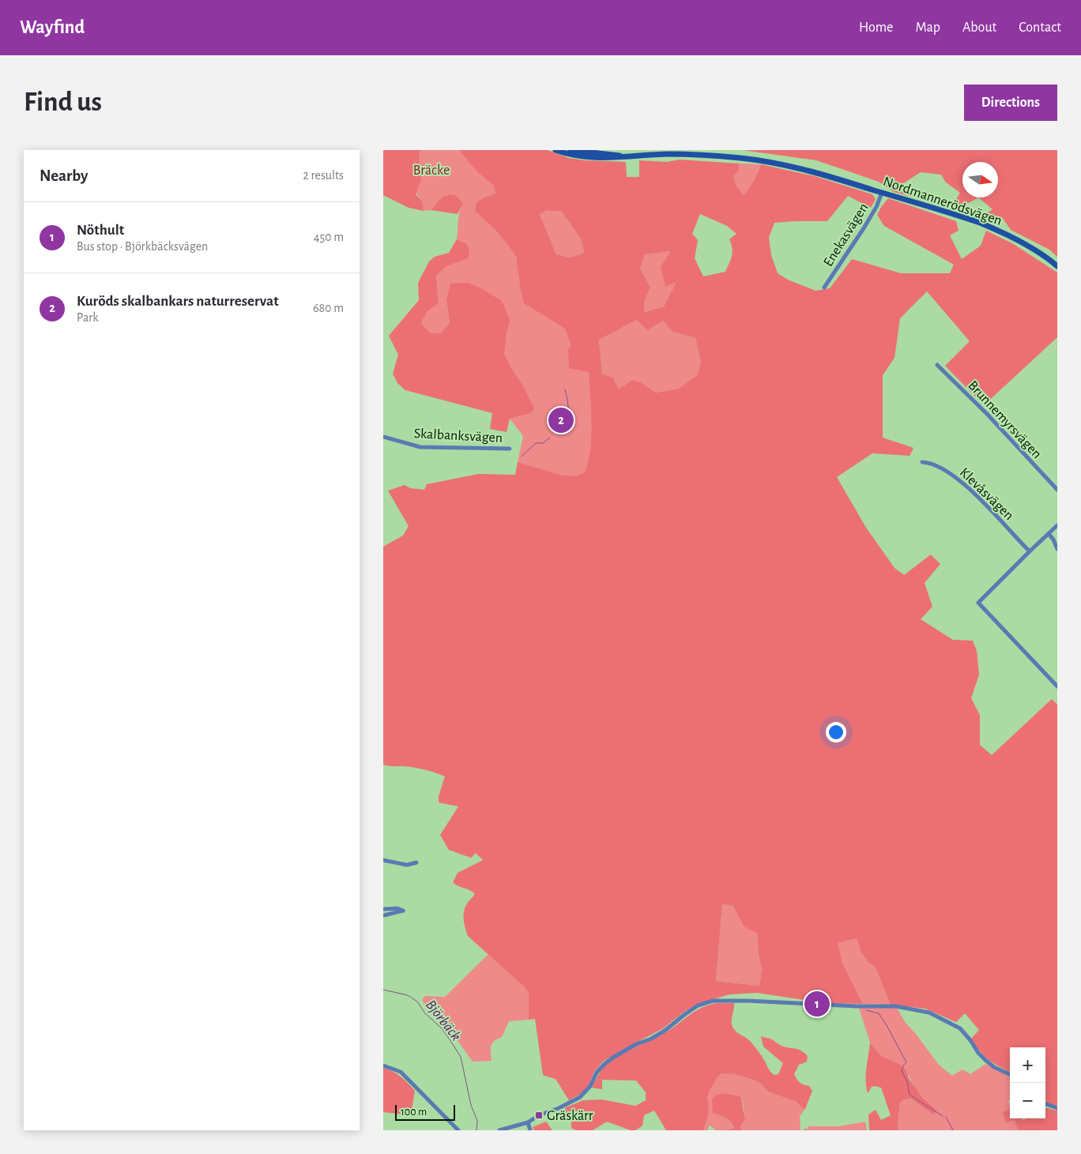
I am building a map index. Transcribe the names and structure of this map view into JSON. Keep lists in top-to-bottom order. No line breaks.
{"streets":{"main road":["Nordmannerödsvägen"],"street":["Enekasvägen","Brunnemyrsvägen","Skalbanksvägen","Klevåsvägen"]},"crossings":[["Nordmannerödsvägen","Enekasvägen"]],"water":["Björbäck"],"parks":["Bräcke"],"places":{"transit":["Gräskärr"]},"scale_bar":"100 m","north":"right","page":{"header":"Wayfind","nav":["Home","Map","About","Contact"],"buttons":"Directions","title":"Find us","heading":["Nearby","2 results"],"list":[{"mark":"1","name":"Nöthult","note":"Bus stop · Björkbäcksvägen","value":"450 m"},{"mark":"2","name":"Kuröds skalbankars naturreservat","note":"Park","value":"680 m"}],"pins":["2","1"],"map_buttons":["+","−"],"scale":"100 m"}}
